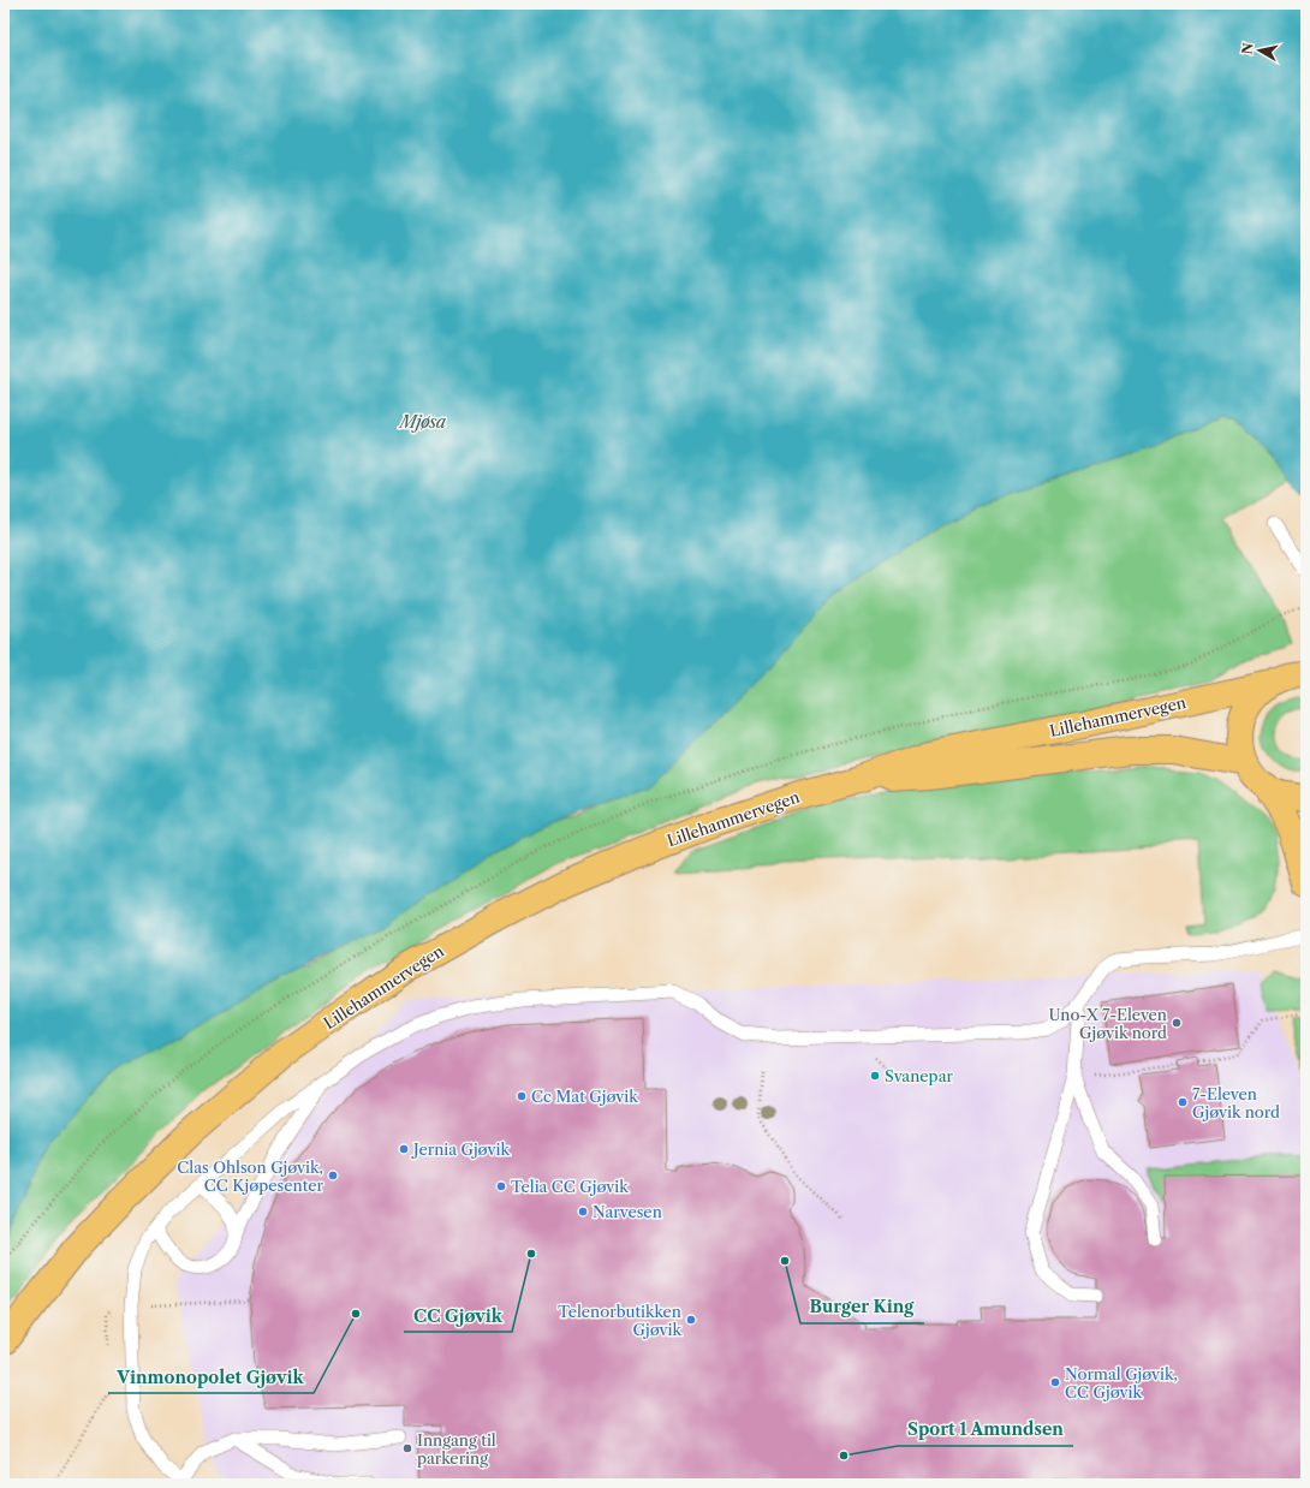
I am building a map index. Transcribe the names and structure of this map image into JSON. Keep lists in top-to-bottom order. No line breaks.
{"streets":{"main road":["Lillehammervegen"]},"water":["Mjøsa"],"places":["Uno-X 7-Eleven Gjøvik nord","Svanepar","Cc Mat Gjøvik","7-Eleven Gjøvik nord","Jernia Gjøvik","Clas Ohlson Gjøvik, CC Kjøpesenter","Telia CC Gjøvik","Narvesen","CC Gjøvik","Burger King","Vinmonopolet Gjøvik","Telenorbutikken Gjøvik","Normal Gjøvik, CC Gjøvik","Inngang til parkering","Sport 1 Amundsen"],"north":"left"}
